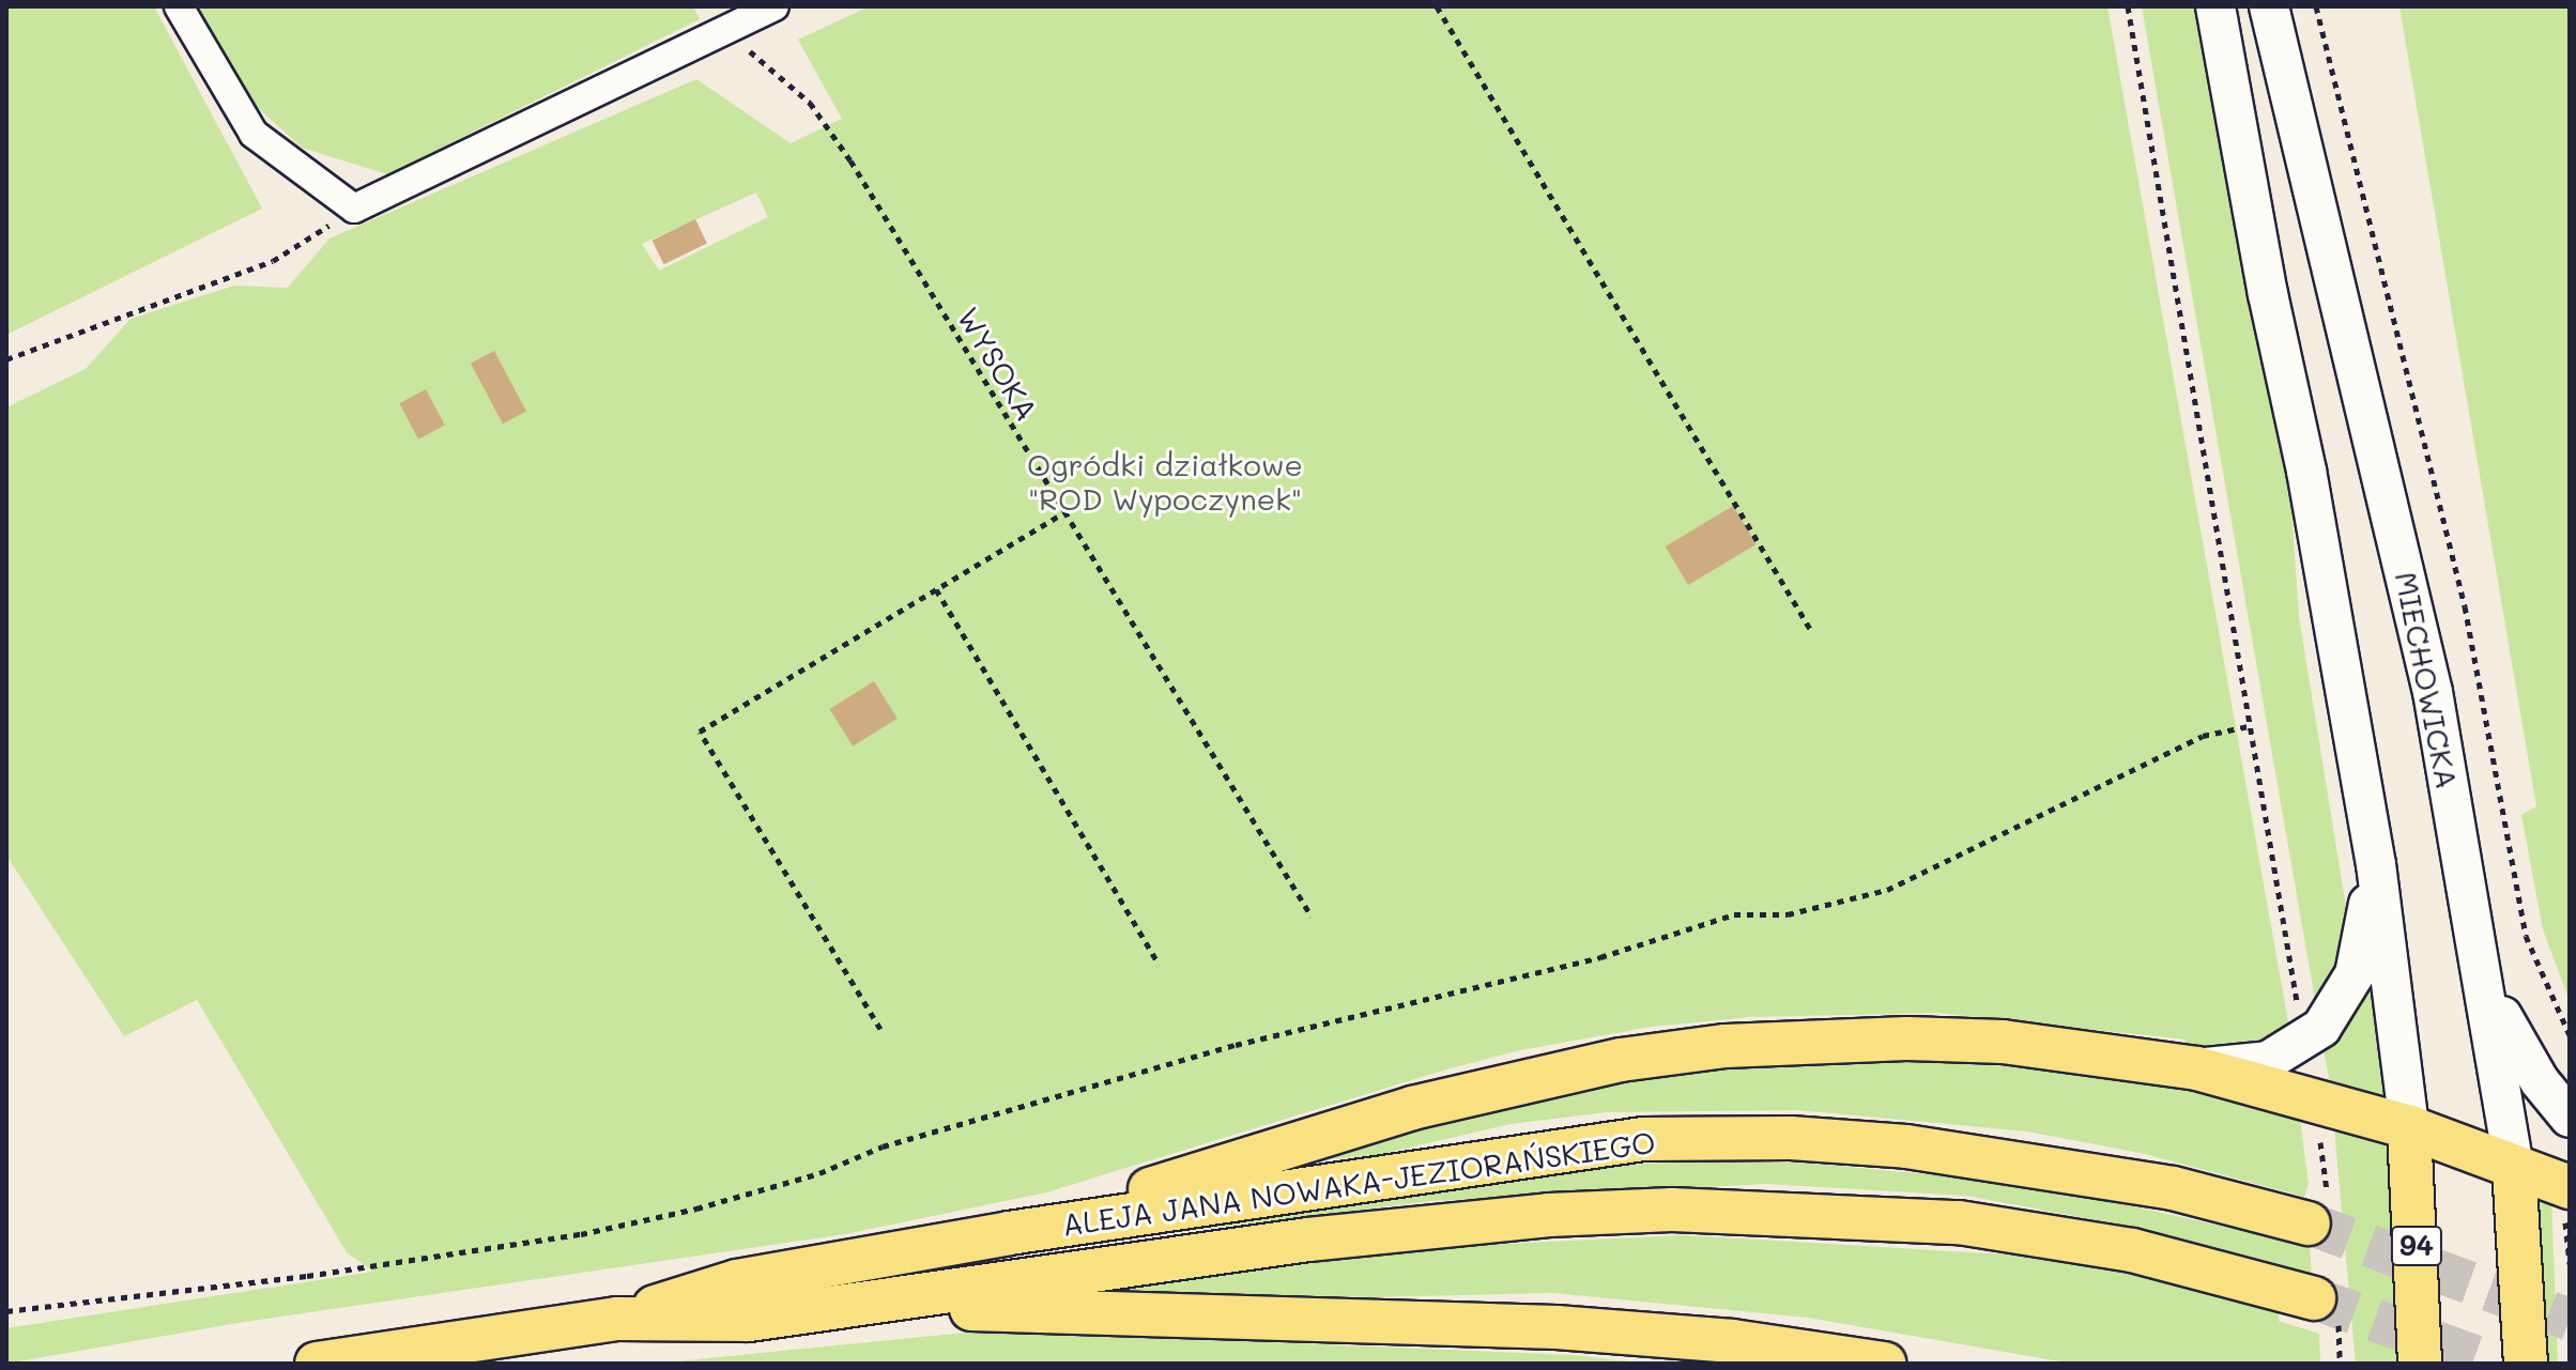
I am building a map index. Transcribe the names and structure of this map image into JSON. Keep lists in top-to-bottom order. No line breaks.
{"streets":{"main road":["MIECHOWICKA","ALEJA JANA NOWAKA-JEZIORAŃSKIEGO","94"],"path":["WYSOKA"]},"parks":["Ogródki działkowe \"ROD Wypoczynek\""]}
